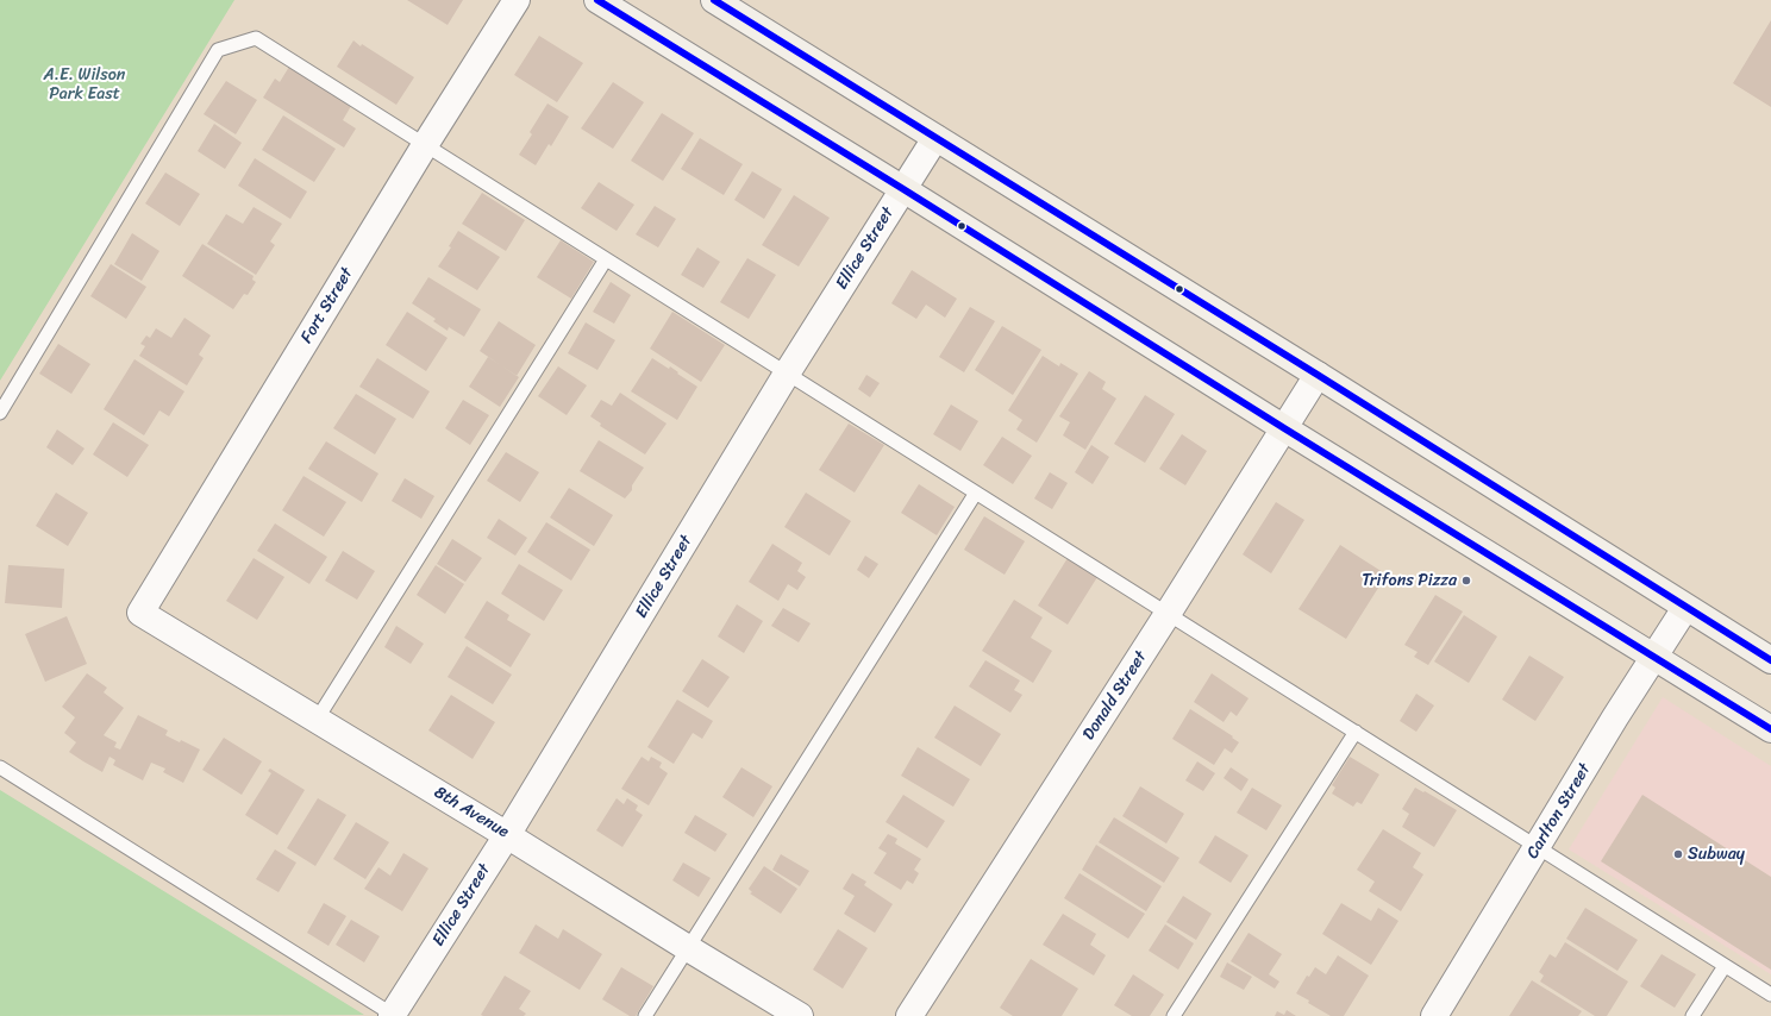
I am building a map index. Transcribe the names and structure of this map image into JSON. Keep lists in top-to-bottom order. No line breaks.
{"streets":{"street":["Ellice Street","Fort Street","Donald Street","Carlton Street","8th Avenue"]},"crossings":[["Ellice Street","8th Avenue"],["Fort Street","8th Avenue"]],"parks":["A.E. Wilson Park East"],"places":["Trifons Pizza","Subway"]}
